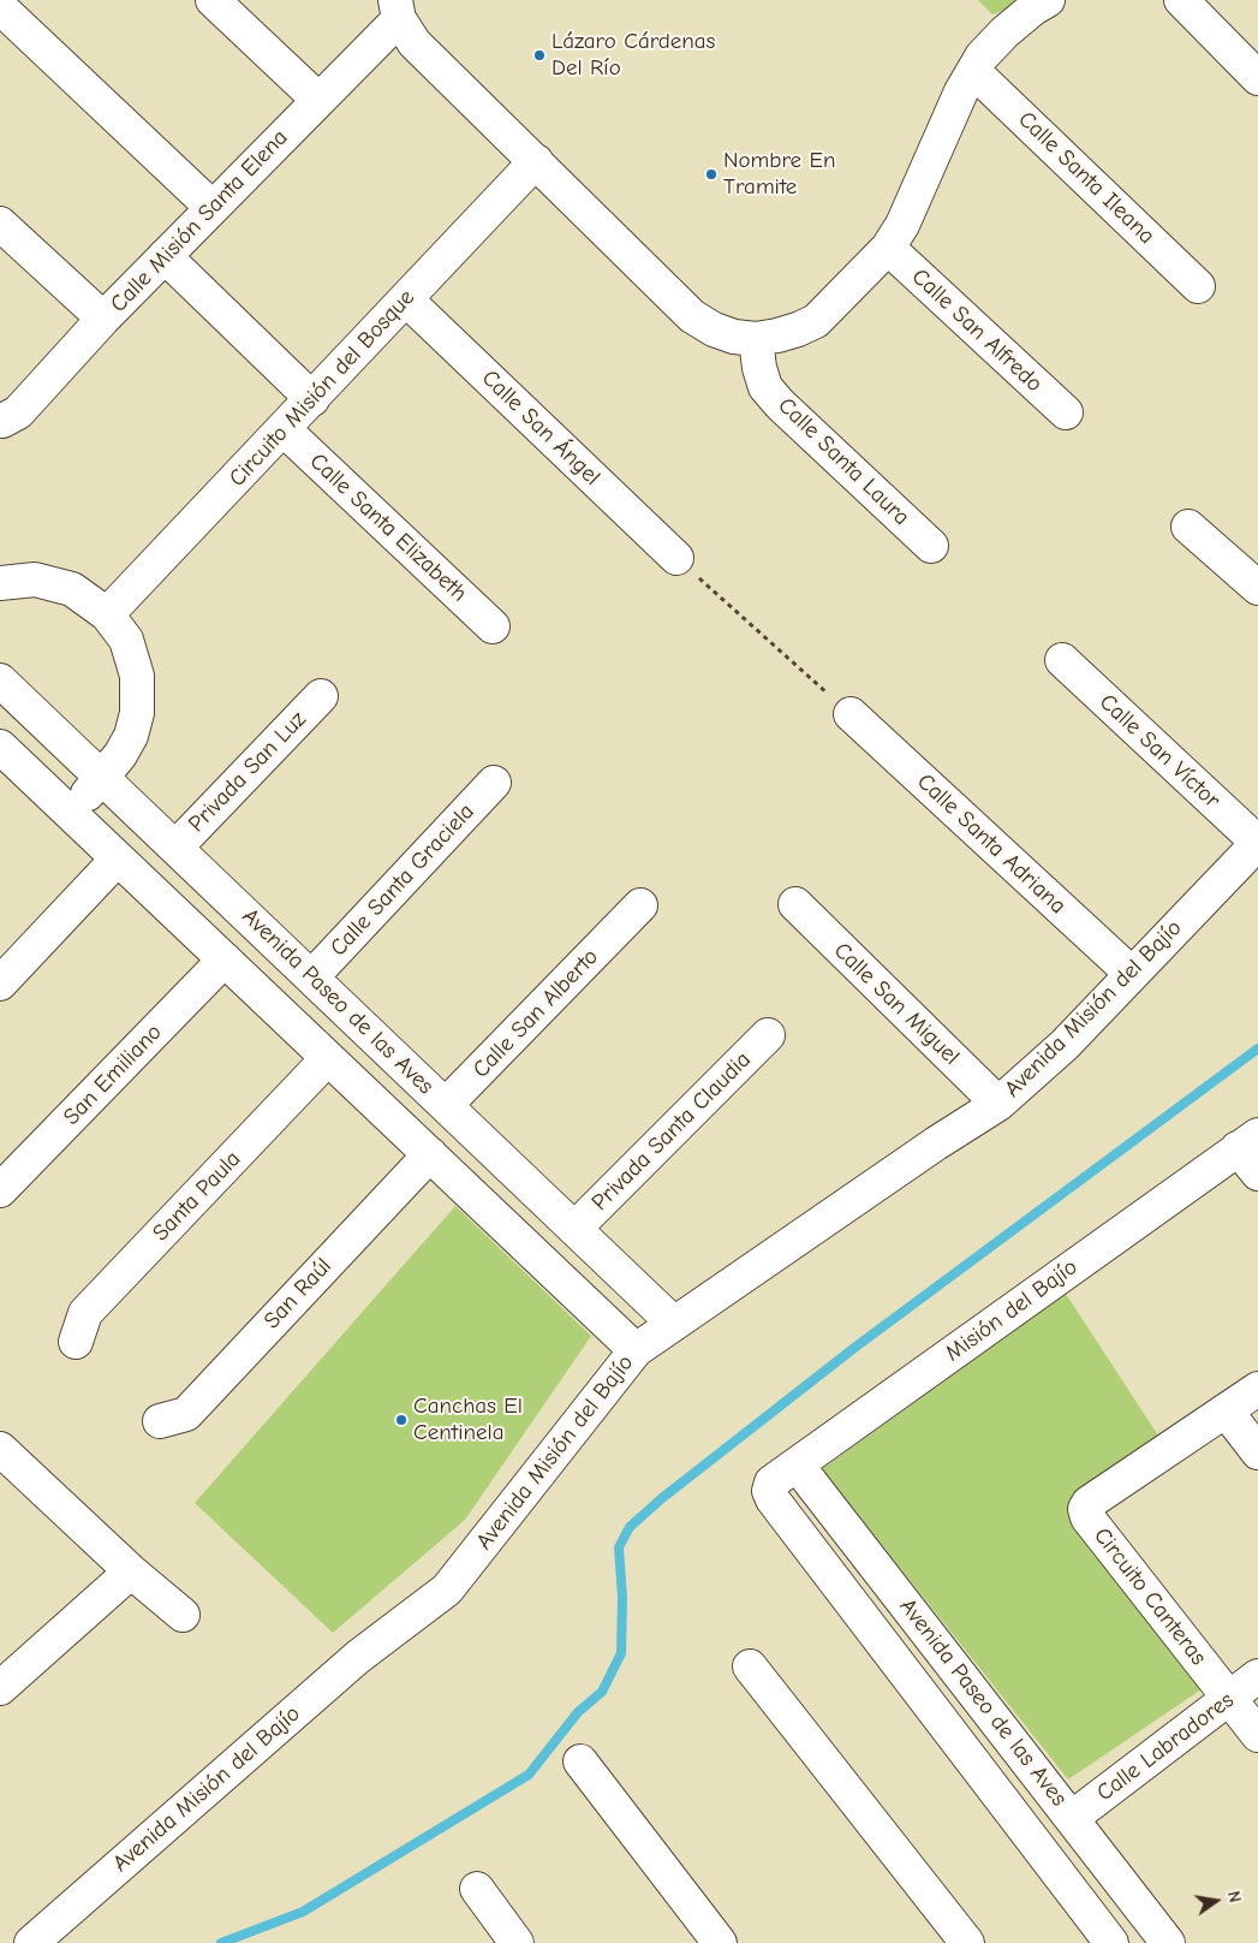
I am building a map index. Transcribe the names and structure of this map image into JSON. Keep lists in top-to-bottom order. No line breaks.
{"streets":{"street":["Calle Santa Ileana","Calle Misión Santa Elena","Calle San Alfredo","Circuito Misión del Bosque","Calle San Ángel","Calle Santa Laura","Calle Santa Elizabeth","Calle San Víctor","Privada San Luz","Calle Santa Adriana","Calle Santa Graciela","Avenida Paseo de las Aves","Calle San Miguel","Avenida Misión del Bajío","Calle San Alberto","San Emiliano","Privada Santa Claudia","Santa Paula","San Raúl","Misión del Bajío","Circuito Canteras","Calle Labradores"]},"crossings":[["Circuito Misión del Bosque","Calle San Ángel"],["Circuito Misión del Bosque","Calle Santa Elizabeth"],["Calle San Víctor","Avenida Misión del Bajío"],["Privada San Luz","Avenida Paseo de las Aves"],["Calle Santa Adriana","Avenida Misión del Bajío"],["Calle Santa Graciela","Avenida Paseo de las Aves"],["Avenida Paseo de las Aves","Avenida Misión del Bajío"],["Avenida Paseo de las Aves","Calle San Alberto"],["Avenida Paseo de las Aves","San Emiliano"],["Avenida Paseo de las Aves","Privada Santa Claudia"],["Avenida Paseo de las Aves","Santa Paula"],["Avenida Paseo de las Aves","San Raúl"],["Avenida Paseo de las Aves","Misión del Bajío"],["Avenida Paseo de las Aves","Calle Labradores"],["Calle San Miguel","Avenida Misión del Bajío"],["Circuito Canteras","Calle Labradores"]],"places":["Lázaro Cárdenas Del Río","Nombre En Tramite","Canchas El Centinela"],"north":"right"}
